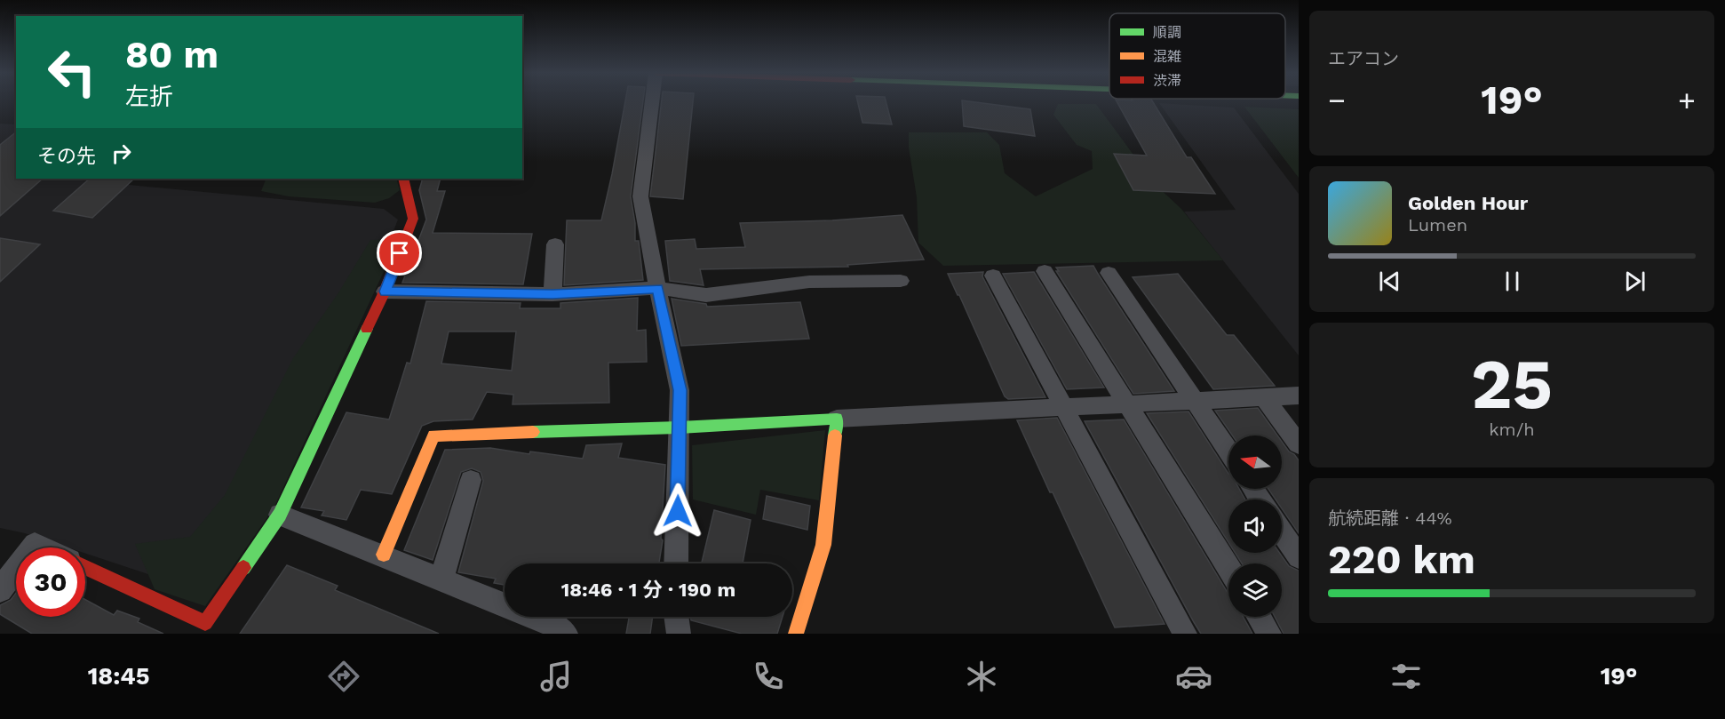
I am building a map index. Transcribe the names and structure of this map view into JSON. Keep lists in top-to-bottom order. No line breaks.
{"legend":["順調","混雑","渋滞"],"north":"left","page":{"tile":["エアコン",["25","km/h"],["航続距離 · 44%","220 km"]],"turn":["80 m","左折"],"heat":["−","19°","+"],"then":"その先","song":["Golden Hour","Lumen"],"limit":"30","trip":"18:46 · 1 分 · 190 m","tabs":["18:45","19°"]}}
